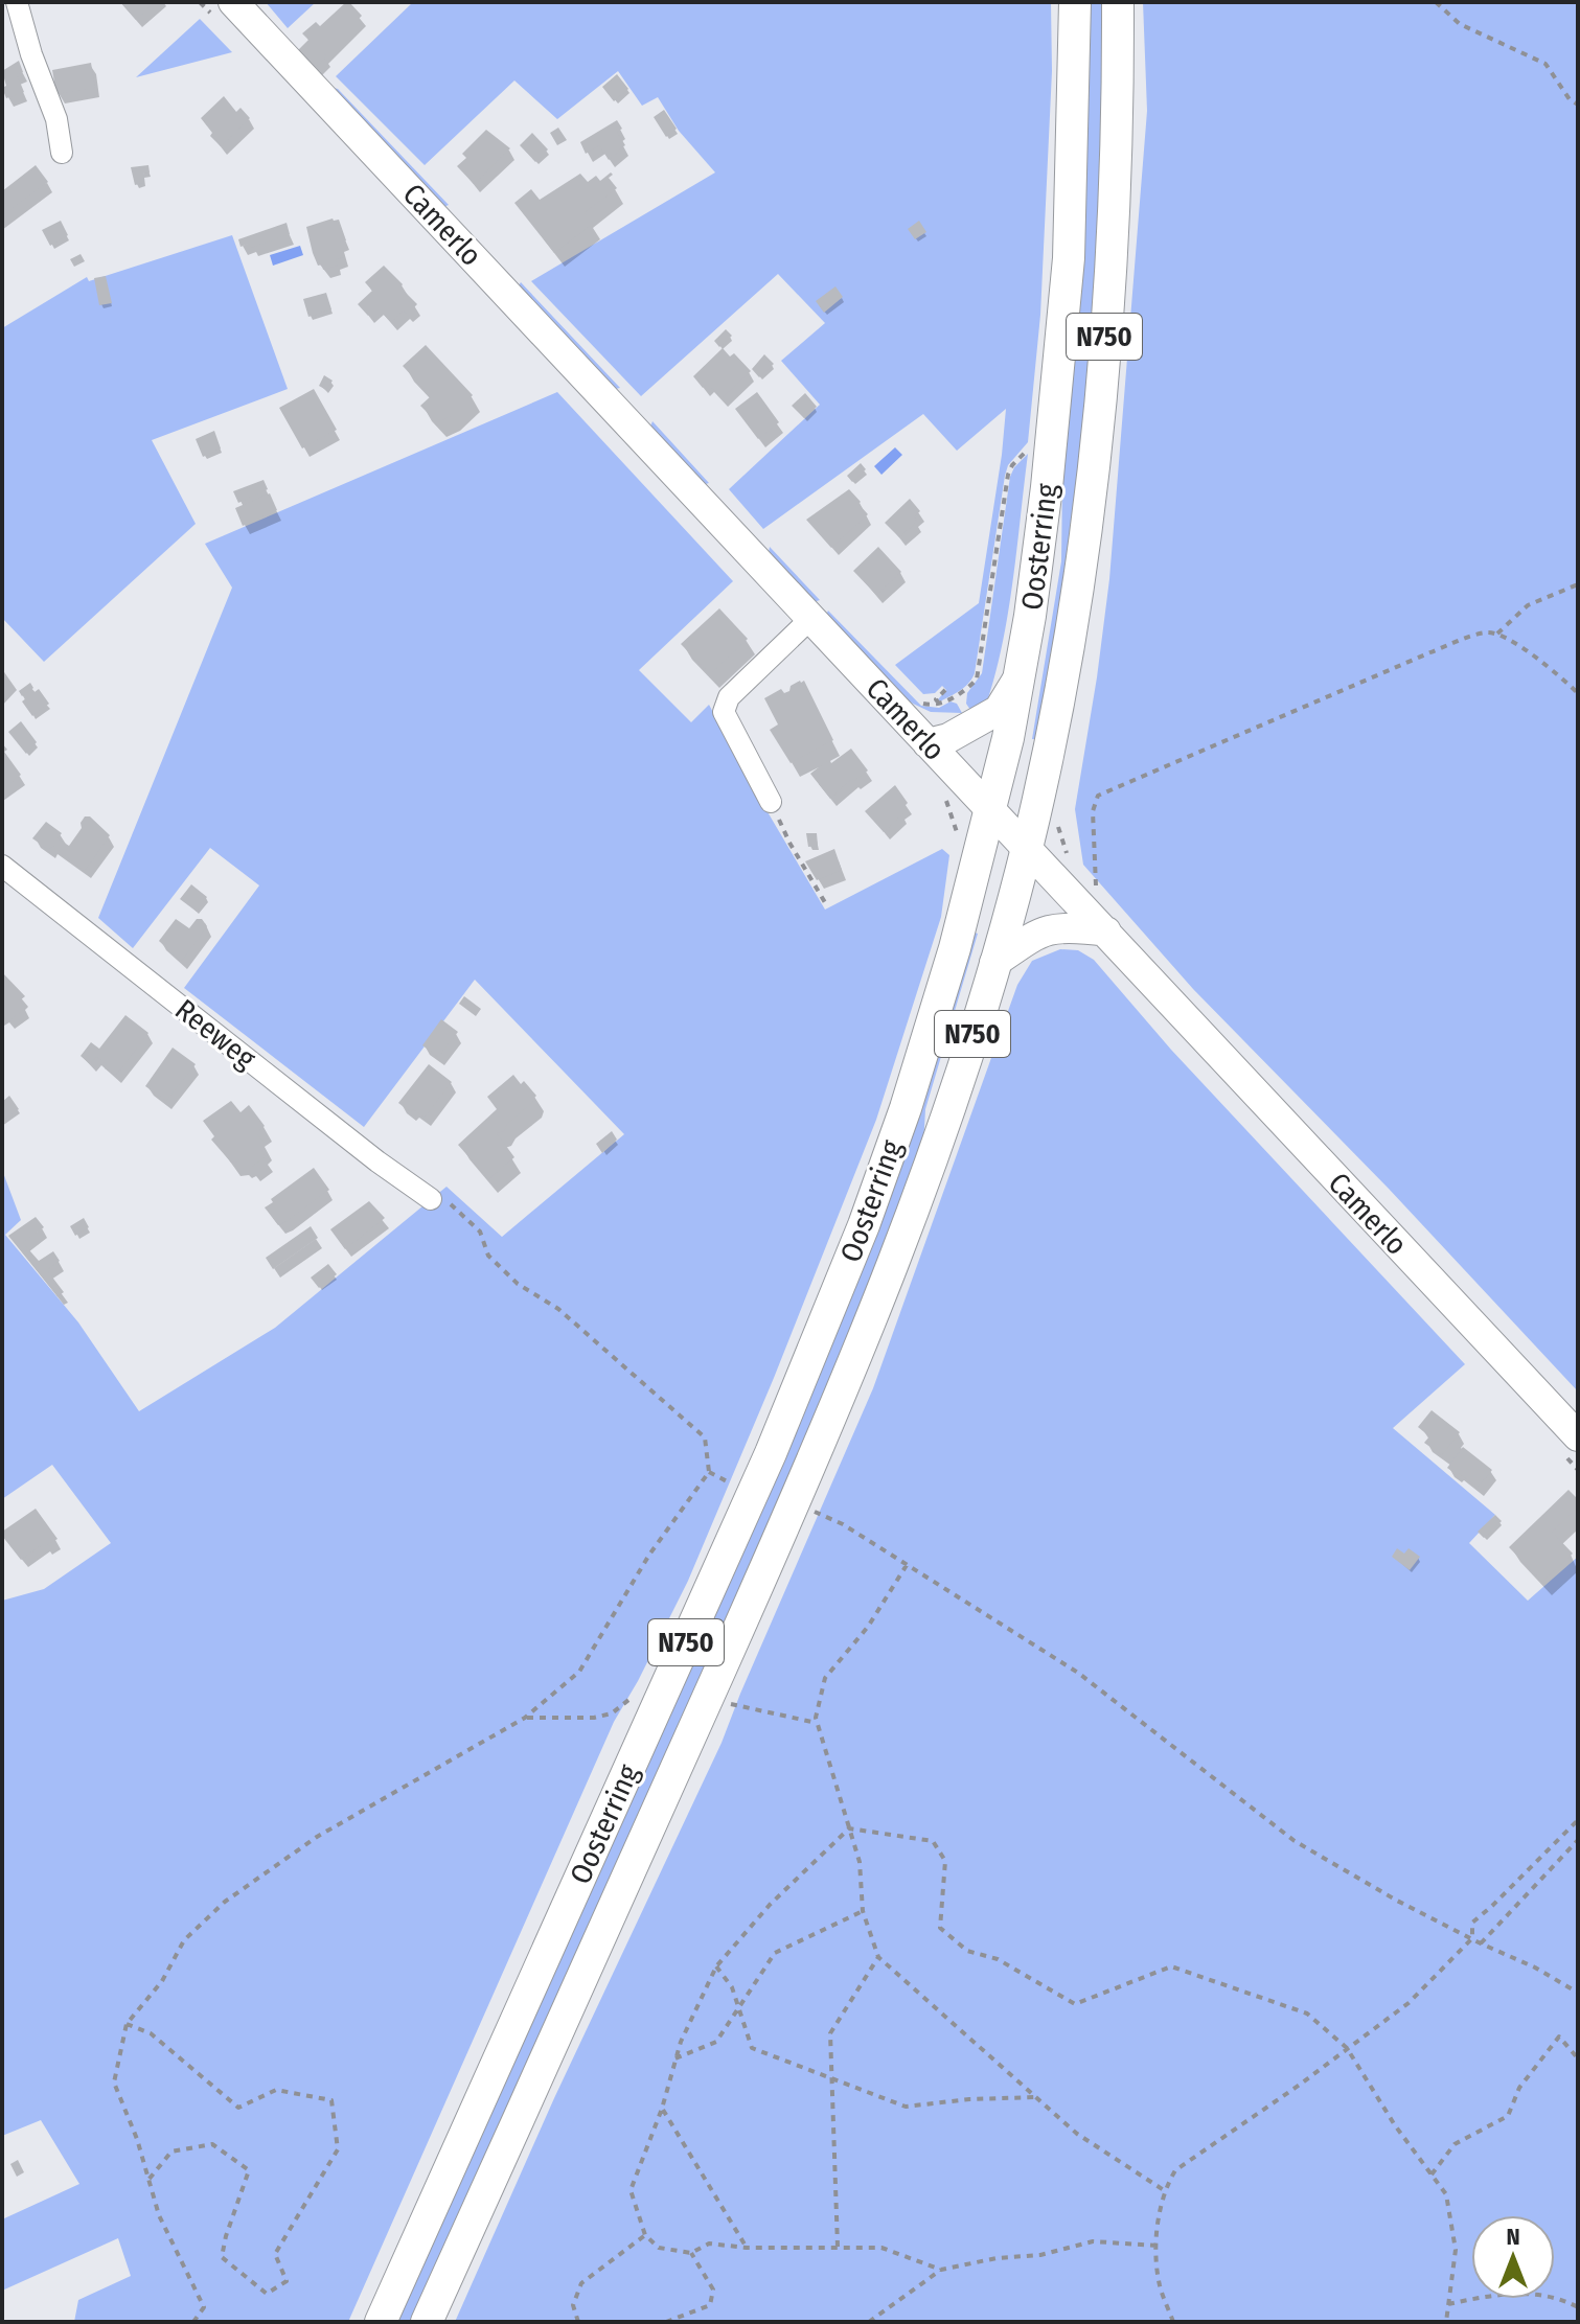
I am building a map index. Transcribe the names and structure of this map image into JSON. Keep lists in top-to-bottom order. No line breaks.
{"streets":{"main road":["Camerlo","N750","Oosterring"],"street":["Reeweg"]},"crossings":[["Camerlo","Oosterring"]],"north":"top"}
